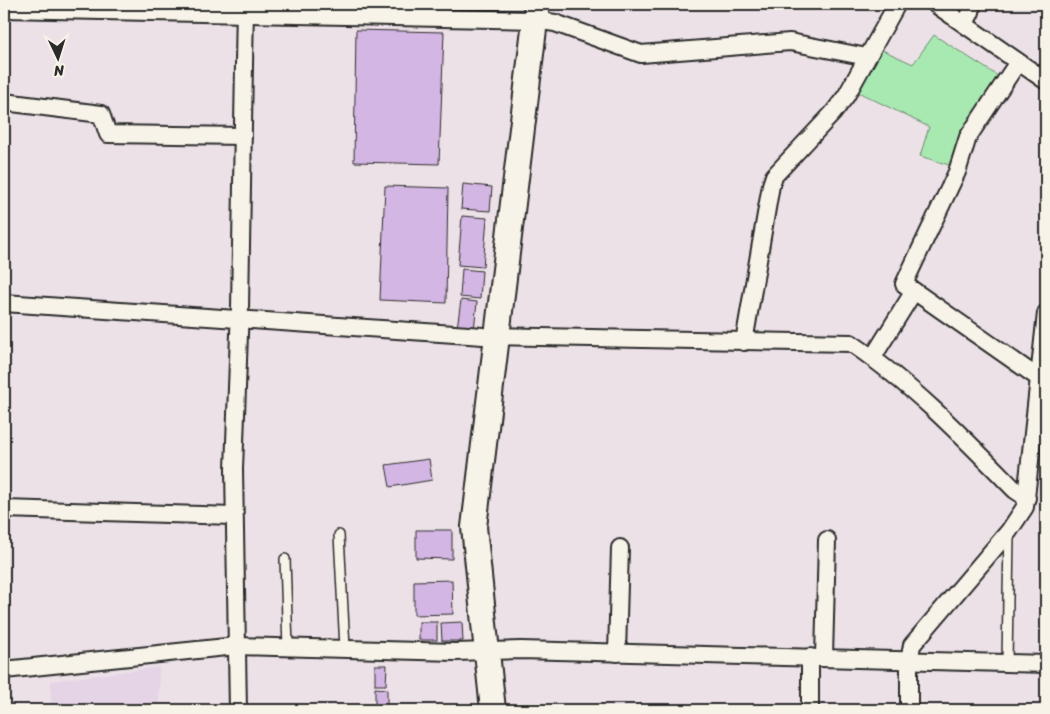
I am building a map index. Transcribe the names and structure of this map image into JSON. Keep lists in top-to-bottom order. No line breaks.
{"north":"bottom"}
